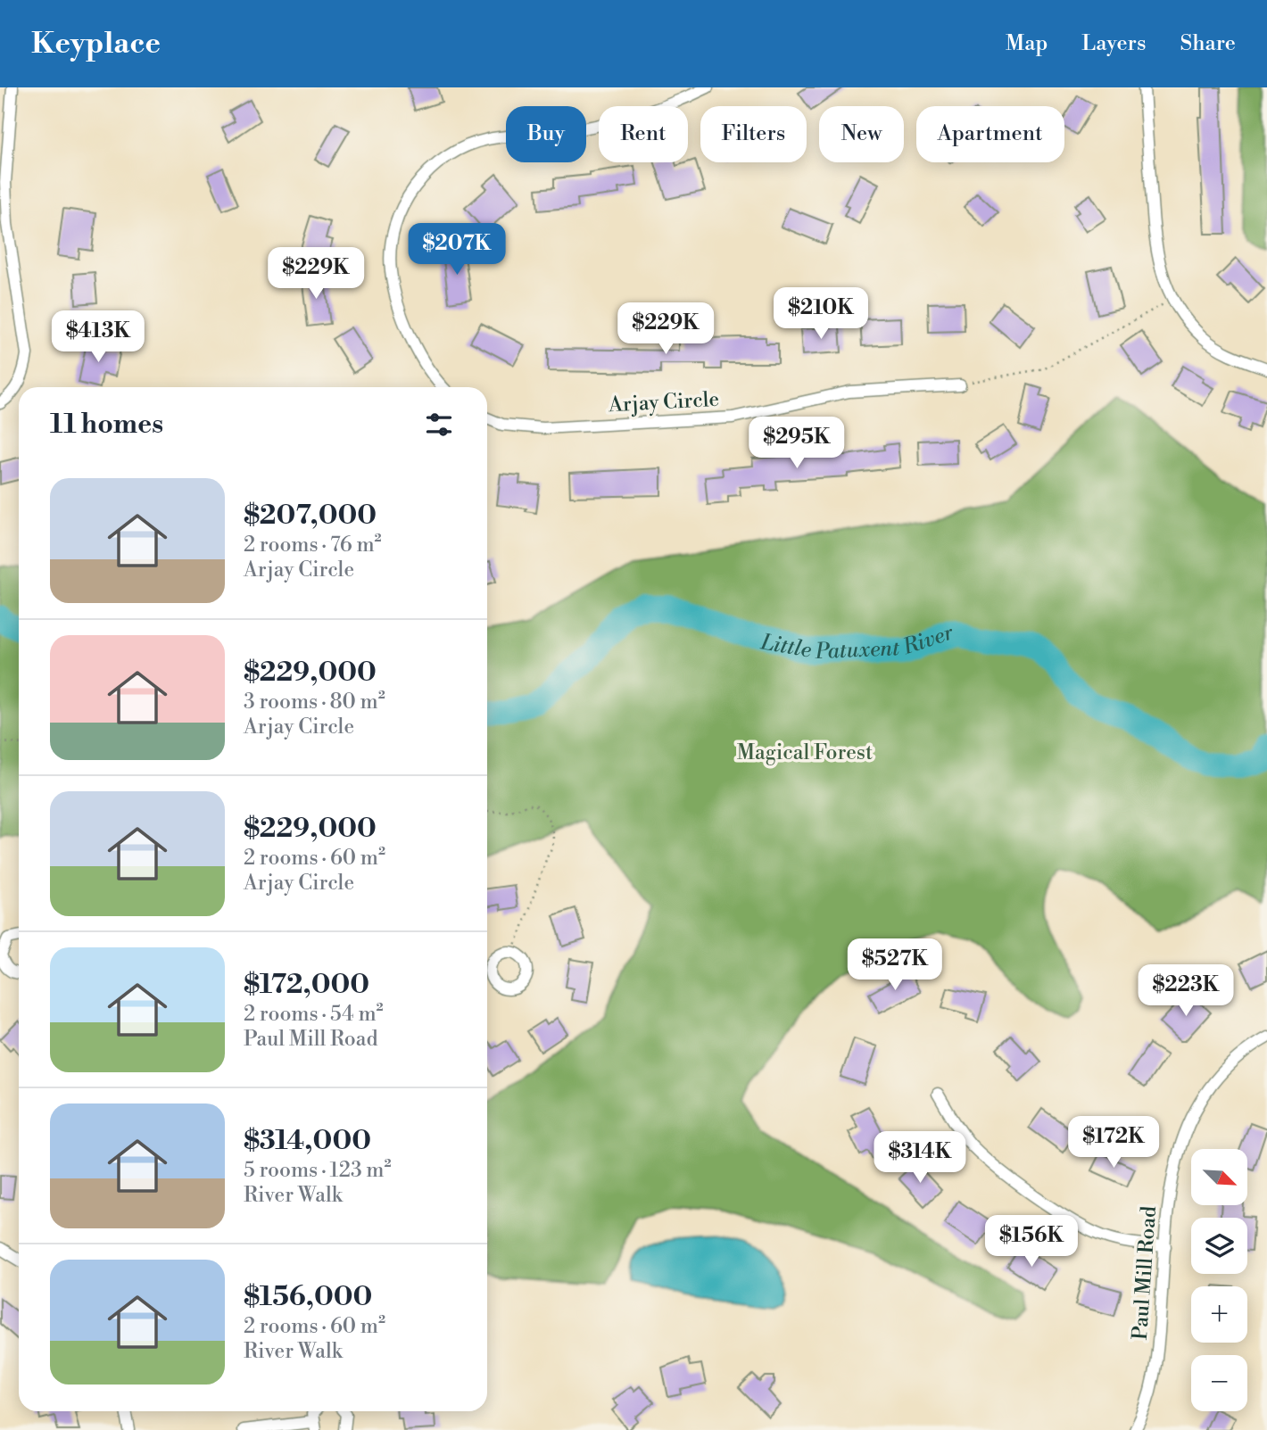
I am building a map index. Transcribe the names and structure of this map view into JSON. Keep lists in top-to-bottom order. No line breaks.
{"streets":{"street":["Arjay Circle","Paul Mill Road"]},"water":["Little Patuxent River"],"parks":["Magical Forest"],"north":"bottom right","page":{"header":"Keyplace","nav":["Map","Layers","Share"],"chip":["Buy","Rent","Filters","New","Apartment"],"price":["$207K","$229K","$210K","$229K","$413K","$295K","$527K","$223K","$172K","$314K","$156K"],"heading":"11 homes","list":[{"name":"$207,000","note":"2 rooms · 76 m² · Arjay Circle"},{"name":"$229,000","note":"3 rooms · 80 m² · Arjay Circle"},{"name":"$229,000","note":"2 rooms · 60 m² · Arjay Circle"},{"name":"$172,000","note":"2 rooms · 54 m² · Paul Mill Road"},{"name":"$314,000","note":"5 rooms · 123 m² · River Walk"},{"name":"$156,000","note":"2 rooms · 60 m² · River Walk"}],"map_buttons":["+","−"]}}
